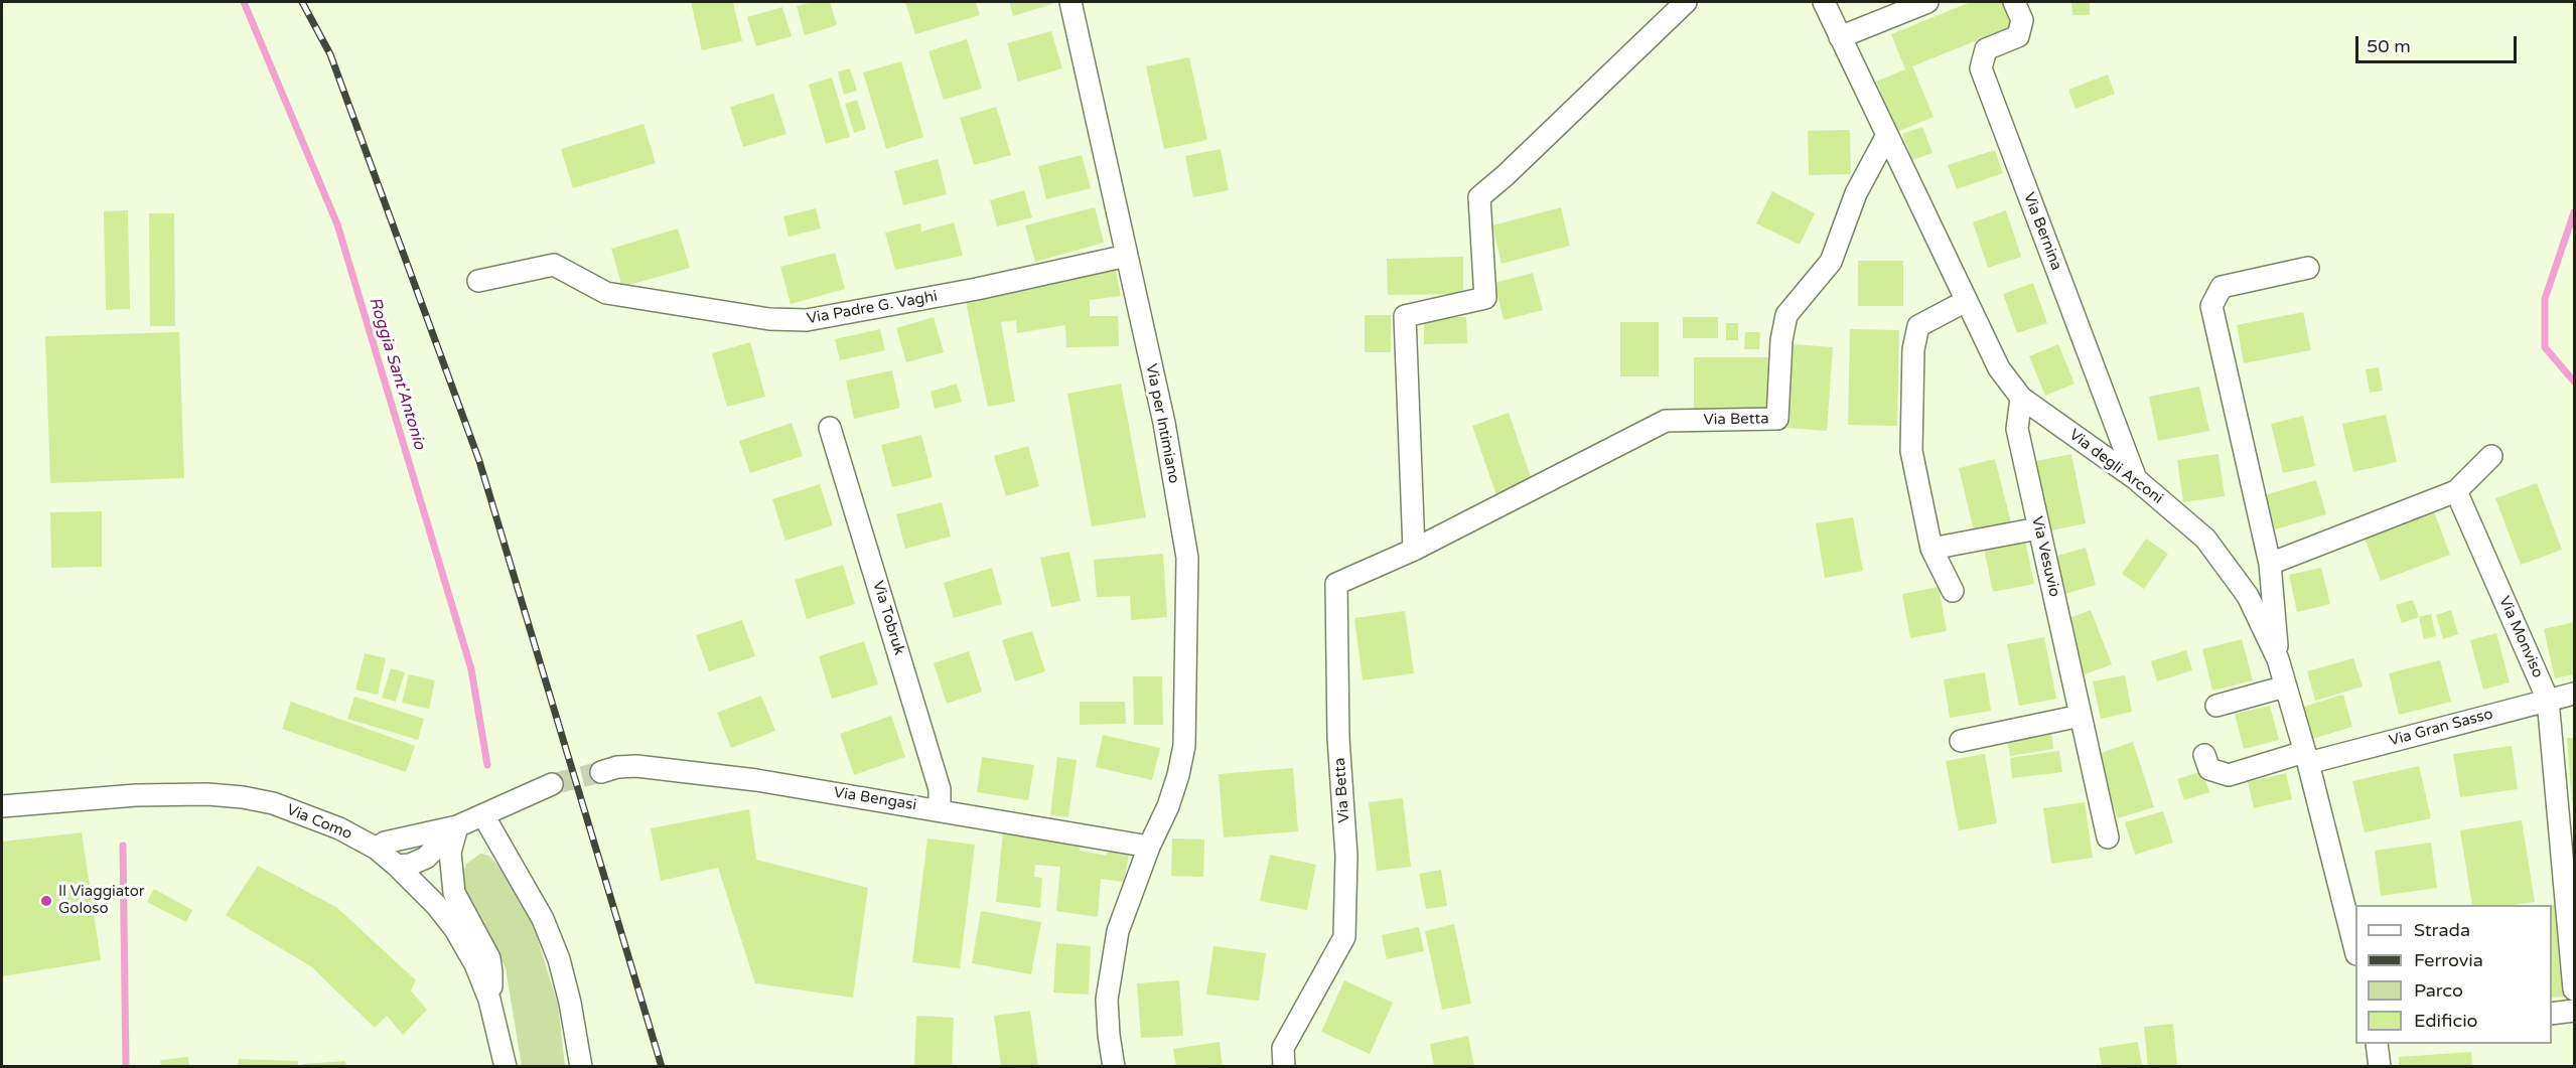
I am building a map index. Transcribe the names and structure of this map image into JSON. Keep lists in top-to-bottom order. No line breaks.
{"streets":{"street":["Via Bernina","Via Padre G. Vaghi","Via Betta","Via per Intimiano","Via degli Arconi","Via Vesuvio","Via Tobruk","Via Monviso","Via Gran Sasso","Via Bengasi","Via Como"]},"crossings":[["Via Bernina","Via degli Arconi"],["Via Padre G. Vaghi","Via per Intimiano"],["Via Betta","Via degli Arconi"],["Via per Intimiano","Via Bengasi"],["Via degli Arconi","Via Vesuvio"],["Via degli Arconi","Via Gran Sasso"],["Via Tobruk","Via Bengasi"],["Via Monviso","Via Gran Sasso"]],"water":["Roggia Sant'Antonio"],"places":["Il Viaggiator Goloso"],"legend":["Strada","Ferrovia","Parco","Edificio"],"scale_bar":"50 m"}
